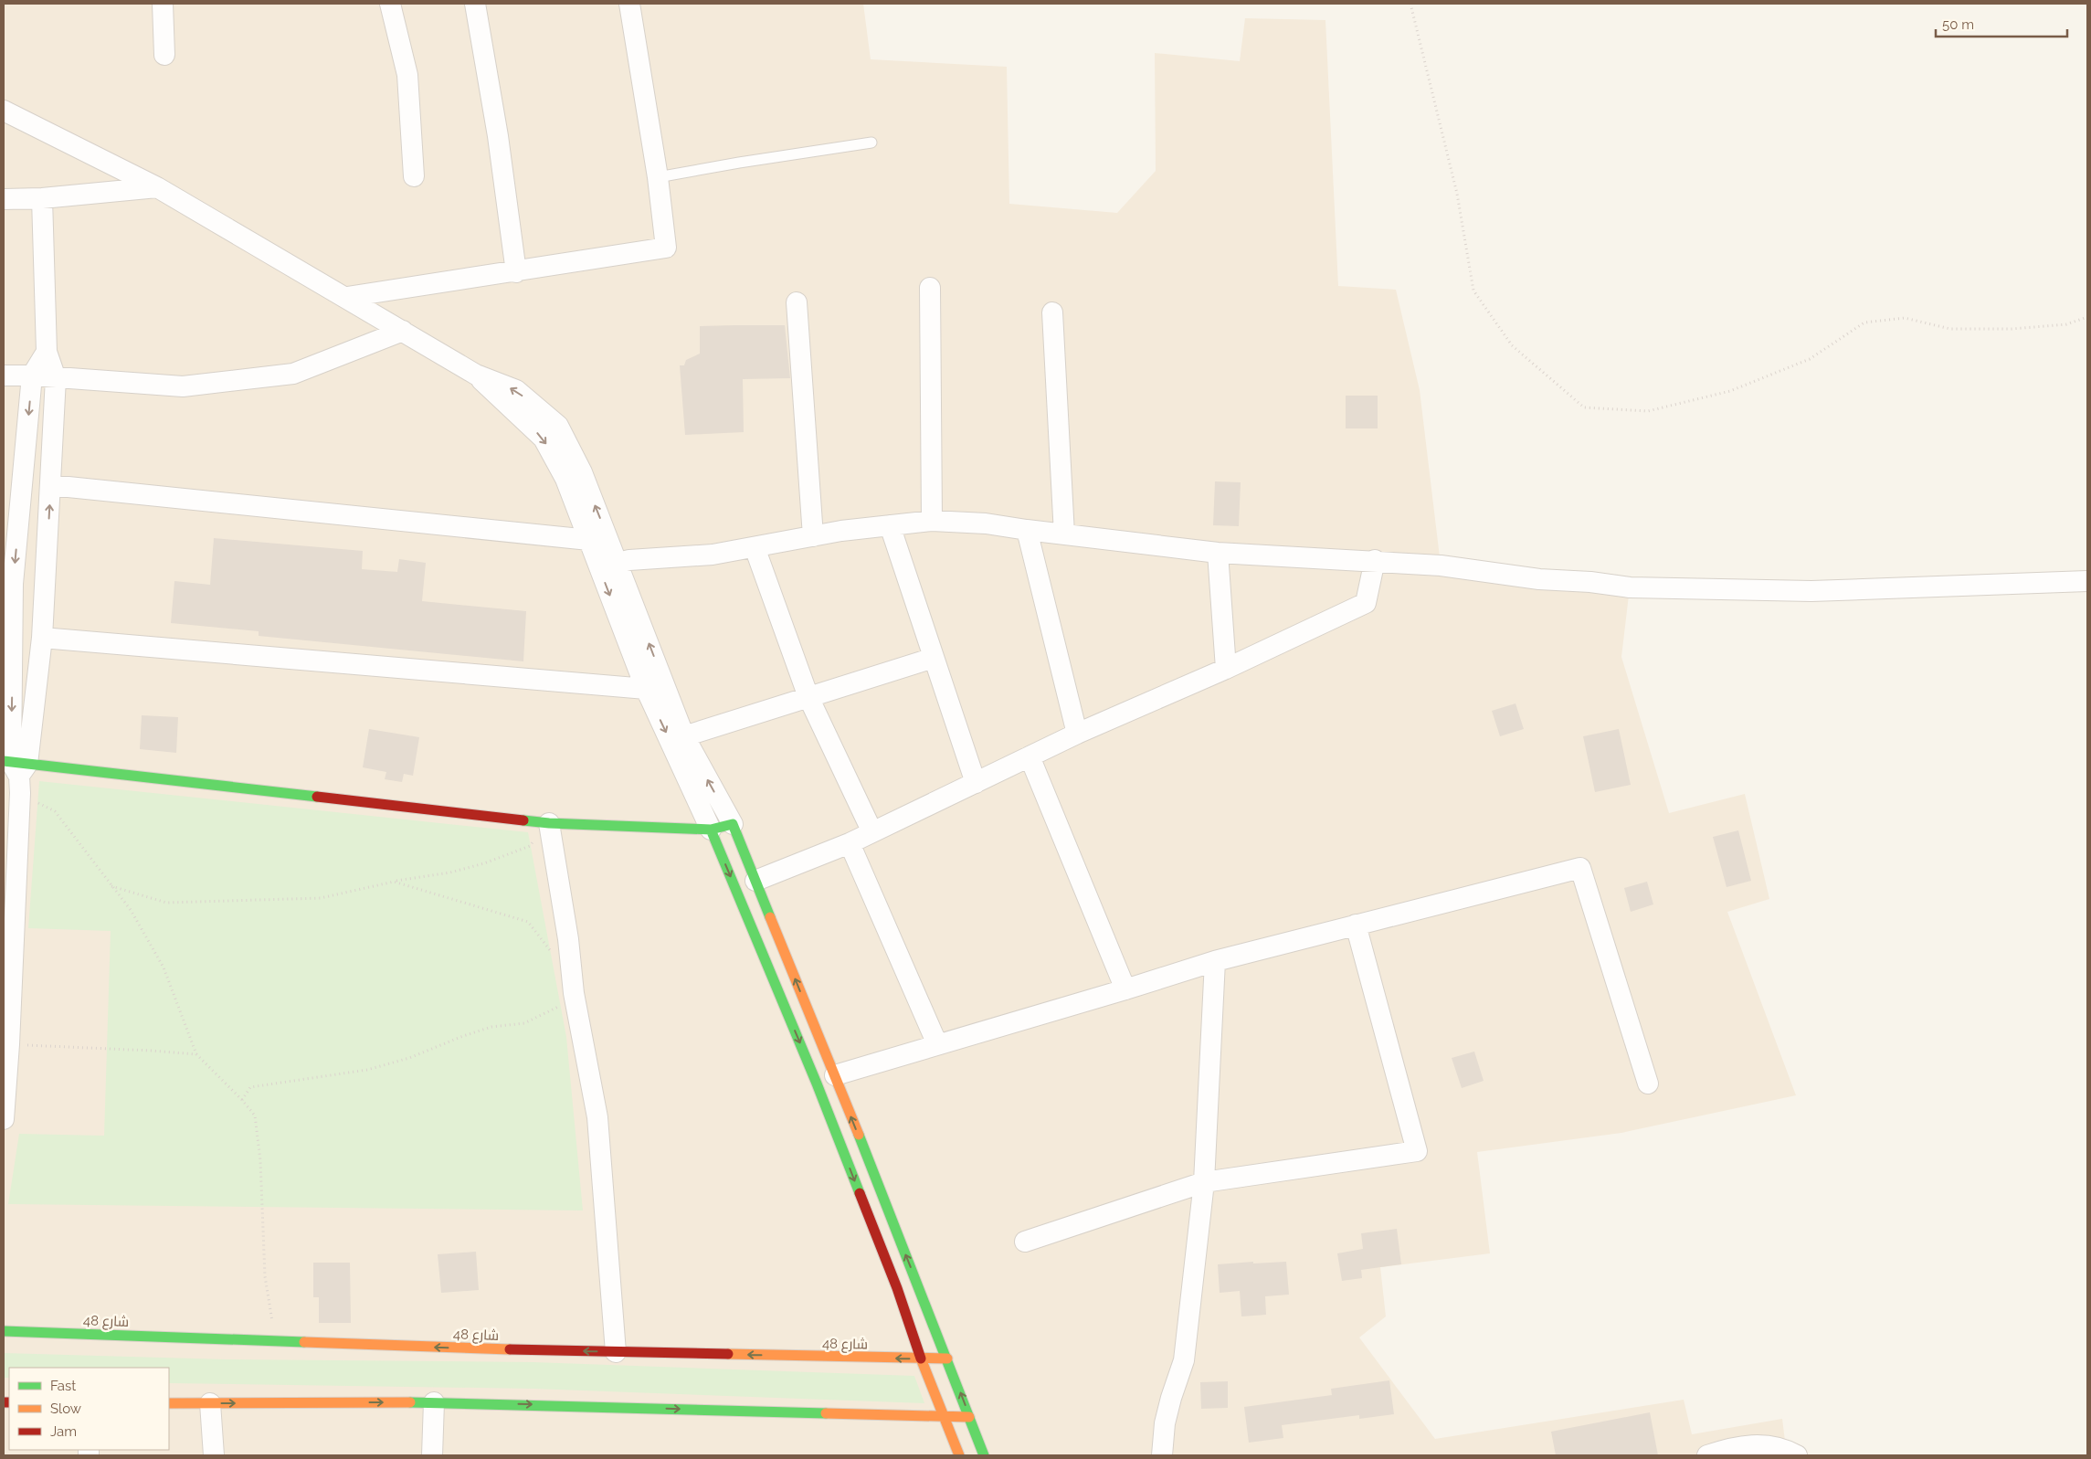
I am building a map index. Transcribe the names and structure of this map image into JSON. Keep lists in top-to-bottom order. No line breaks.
{"streets":{"main road":["48 شارع"]},"legend":["Fast","Slow","Jam"],"scale_bar":"50 m"}
